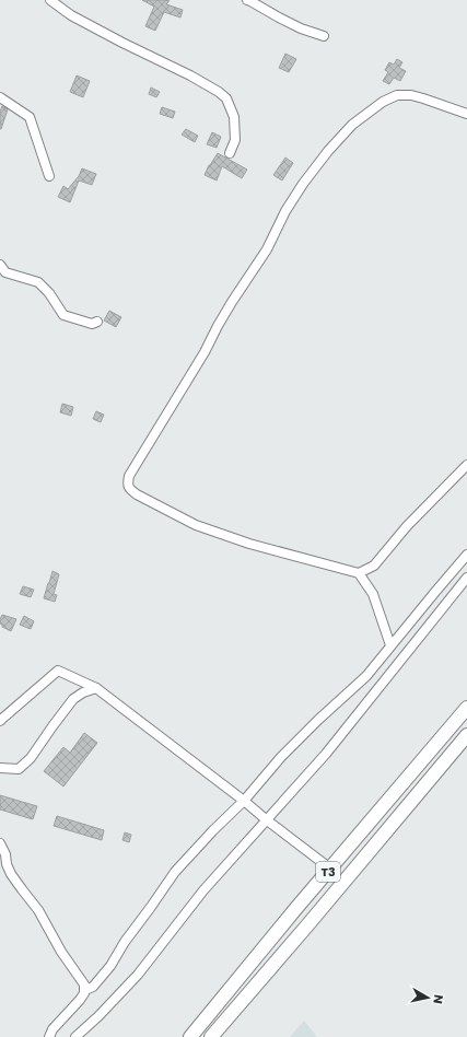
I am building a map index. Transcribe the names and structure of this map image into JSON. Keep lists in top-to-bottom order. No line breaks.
{"streets":{"highway":["T3"]},"north":"right"}
